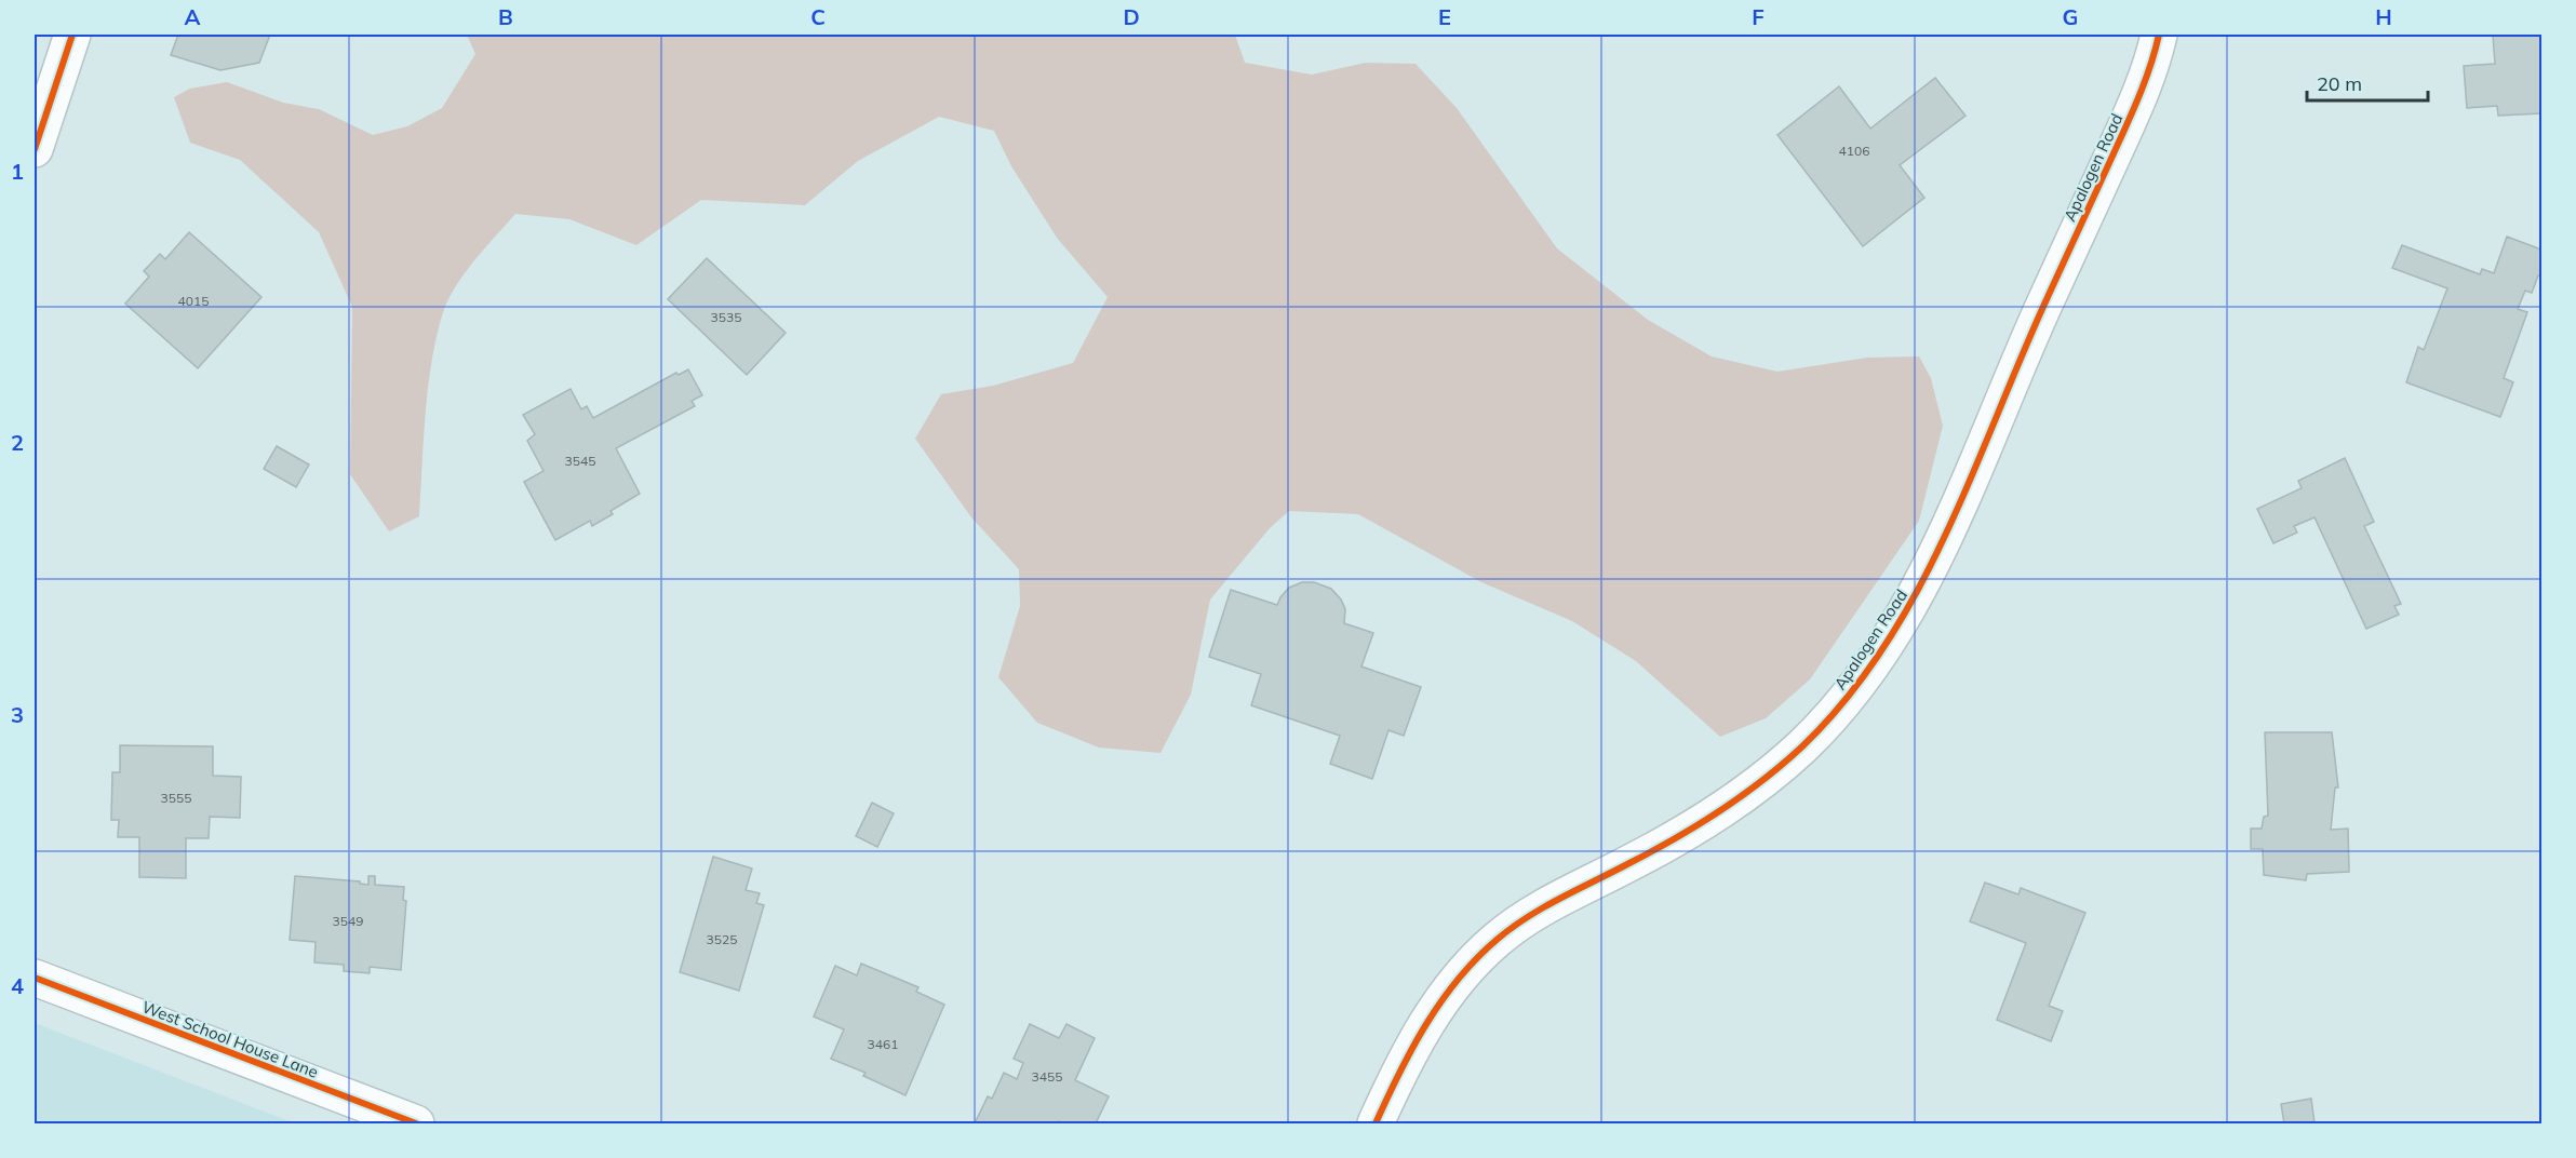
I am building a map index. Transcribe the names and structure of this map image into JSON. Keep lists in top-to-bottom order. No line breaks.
{"streets":{"street":["Apalogen Road","West School House Lane"]},"house_numbers":["4106","4015","3535","3545","3555","3549","3525","3461","3455"],"scale_bar":"20 m","grid":{"columns":["A","B","C","D","E","F","G","H"],"rows":["1","2","3","4"]}}
